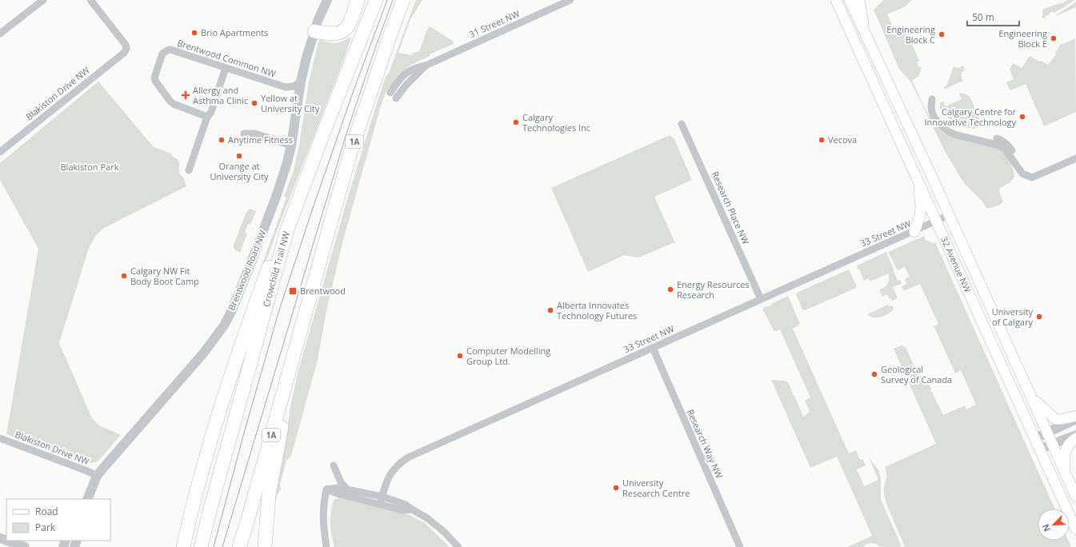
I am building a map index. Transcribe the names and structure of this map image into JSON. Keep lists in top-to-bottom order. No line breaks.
{"streets":{"highway":["1A","Crowchild Trail NW"],"main road":["32 Avenue NW"],"street":["31 Street NW","Brentwood Common NW","Blakiston Drive NW","Research Place NW","33 Street NW","Brentwood Road NW","Research Way NW"]},"crossings":[["Brentwood Common NW","Brentwood Road NW"],["Blakiston Drive NW","Brentwood Road NW"],["Research Place NW","33 Street NW"],["33 Street NW","32 Avenue NW"],["33 Street NW","Research Way NW"]],"parks":["Blakiston Park"],"places":{"other":["Brio Apartments","Engineering Block C","Engineering Block E","Yellow at University City","Calgary Centre for Innovative Technology","Calgary Technologies Inc","Anytime Fitness","Vecova","Orange at University City","Calgary NW Fit Body Boot Camp","Energy Resources Research","Alberta Innovates Technology Futures","University of Calgary","Computer Modelling Group Ltd.","Geological Survey of Canada","University Research Centre"],"health":["Allergy and Asthma Clinic"],"transit":["Brentwood"]},"legend":["Road","Park"],"scale_bar":"50 m","north":"bottom left"}
